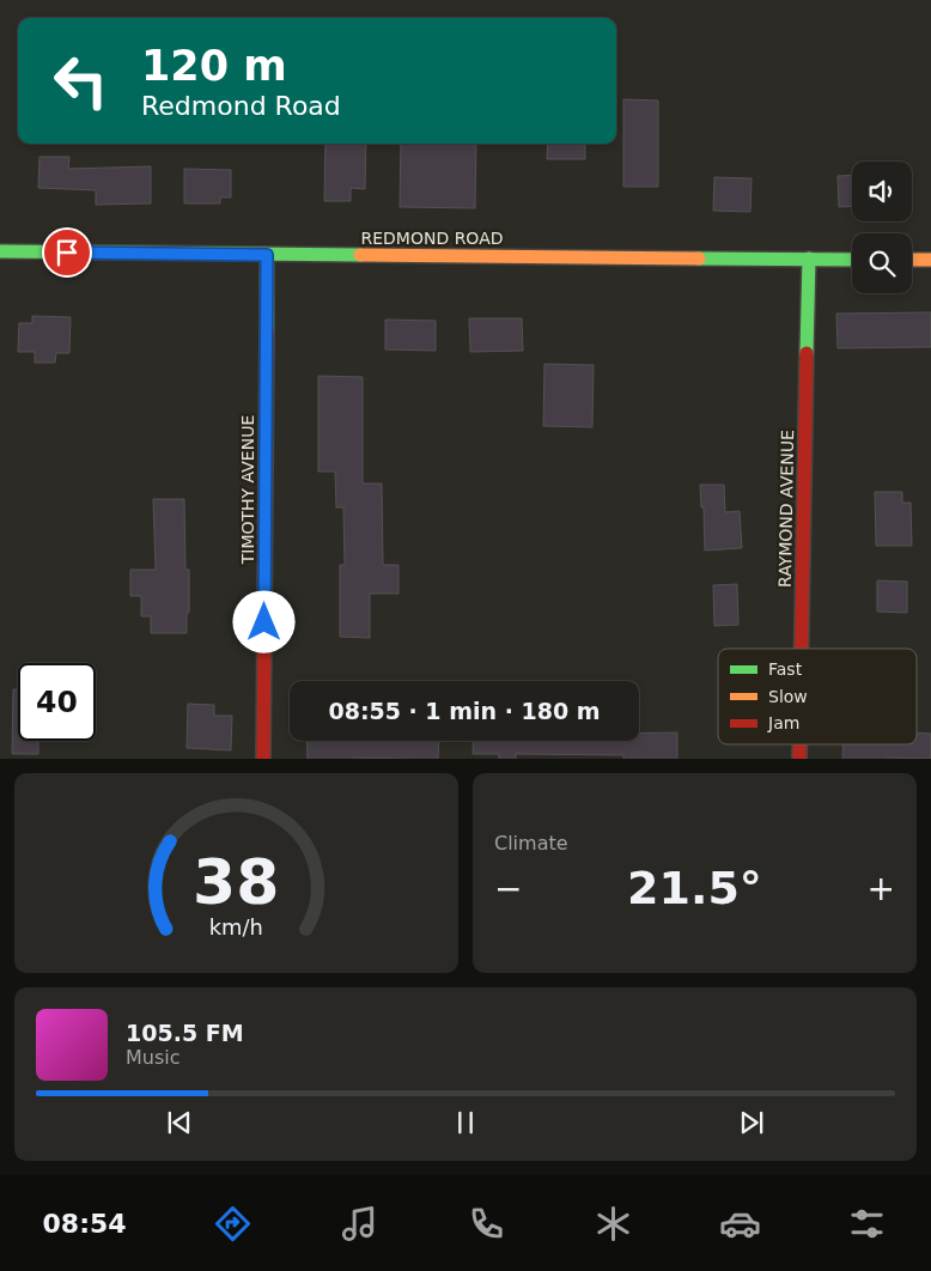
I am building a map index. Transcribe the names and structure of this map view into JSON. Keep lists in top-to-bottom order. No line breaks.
{"streets":{"street":["REDMOND ROAD","TIMOTHY AVENUE","RAYMOND AVENUE"]},"crossings":[["REDMOND ROAD","TIMOTHY AVENUE"],["REDMOND ROAD","RAYMOND AVENUE"]],"legend":["Fast","Slow","Jam"],"page":{"turn":["120 m","Redmond Road"],"limit":"40","trip":"08:55 · 1 min · 180 m","tile":"Climate","heat":["−","21.5°","+"],"song":["105.5 FM","Music"],"tabs":"08:54","gauge":["38","km/h"]}}
